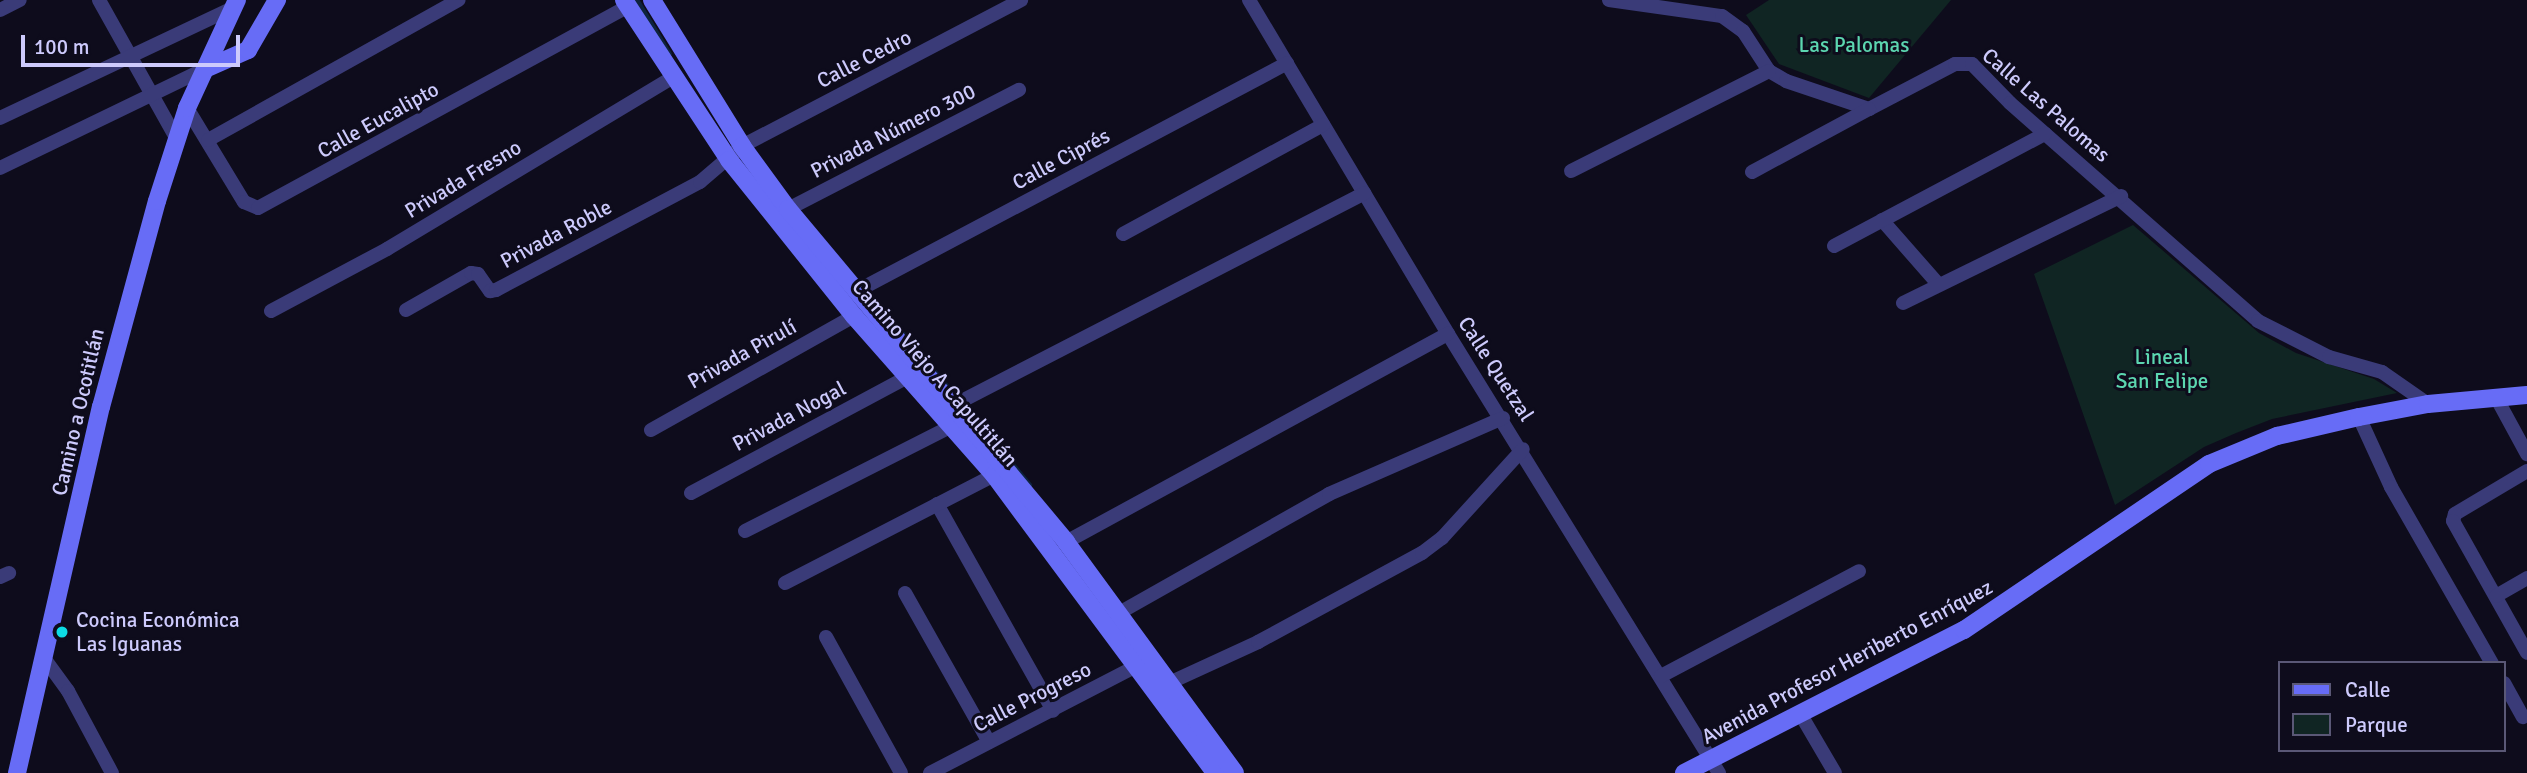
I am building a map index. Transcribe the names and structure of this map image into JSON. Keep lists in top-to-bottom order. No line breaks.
{"streets":{"main road":["Camino Viejo A Capultitlán","Camino a Ocotitlán","Avenida Profesor Heriberto Enríquez"],"street":["Calle Cedro","Calle Las Palomas","Calle Eucalipto","Privada Número 300","Calle Ciprés","Privada Fresno","Privada Roble","Privada Pirulí","Calle Quetzal","Privada Nogal","Calle Progreso"]},"crossings":[["Calle Cedro","Privada Roble"],["Calle Cedro","Camino Viejo A Capultitlán"],["Calle Las Palomas","Avenida Profesor Heriberto Enríquez"],["Calle Eucalipto","Camino Viejo A Capultitlán"],["Calle Eucalipto","Camino a Ocotitlán"],["Privada Número 300","Camino Viejo A Capultitlán"],["Calle Ciprés","Calle Quetzal"],["Calle Ciprés","Camino Viejo A Capultitlán"],["Privada Fresno","Camino Viejo A Capultitlán"],["Privada Roble","Camino Viejo A Capultitlán"],["Privada Pirulí","Camino Viejo A Capultitlán"],["Calle Quetzal","Avenida Profesor Heriberto Enríquez"],["Camino Viejo A Capultitlán","Privada Nogal"],["Camino Viejo A Capultitlán","Calle Progreso"]],"parks":["Las Palomas","Lineal San Felipe"],"places":["Cocina Económica Las Iguanas"],"legend":["Calle","Parque"],"scale_bar":"100 m"}
